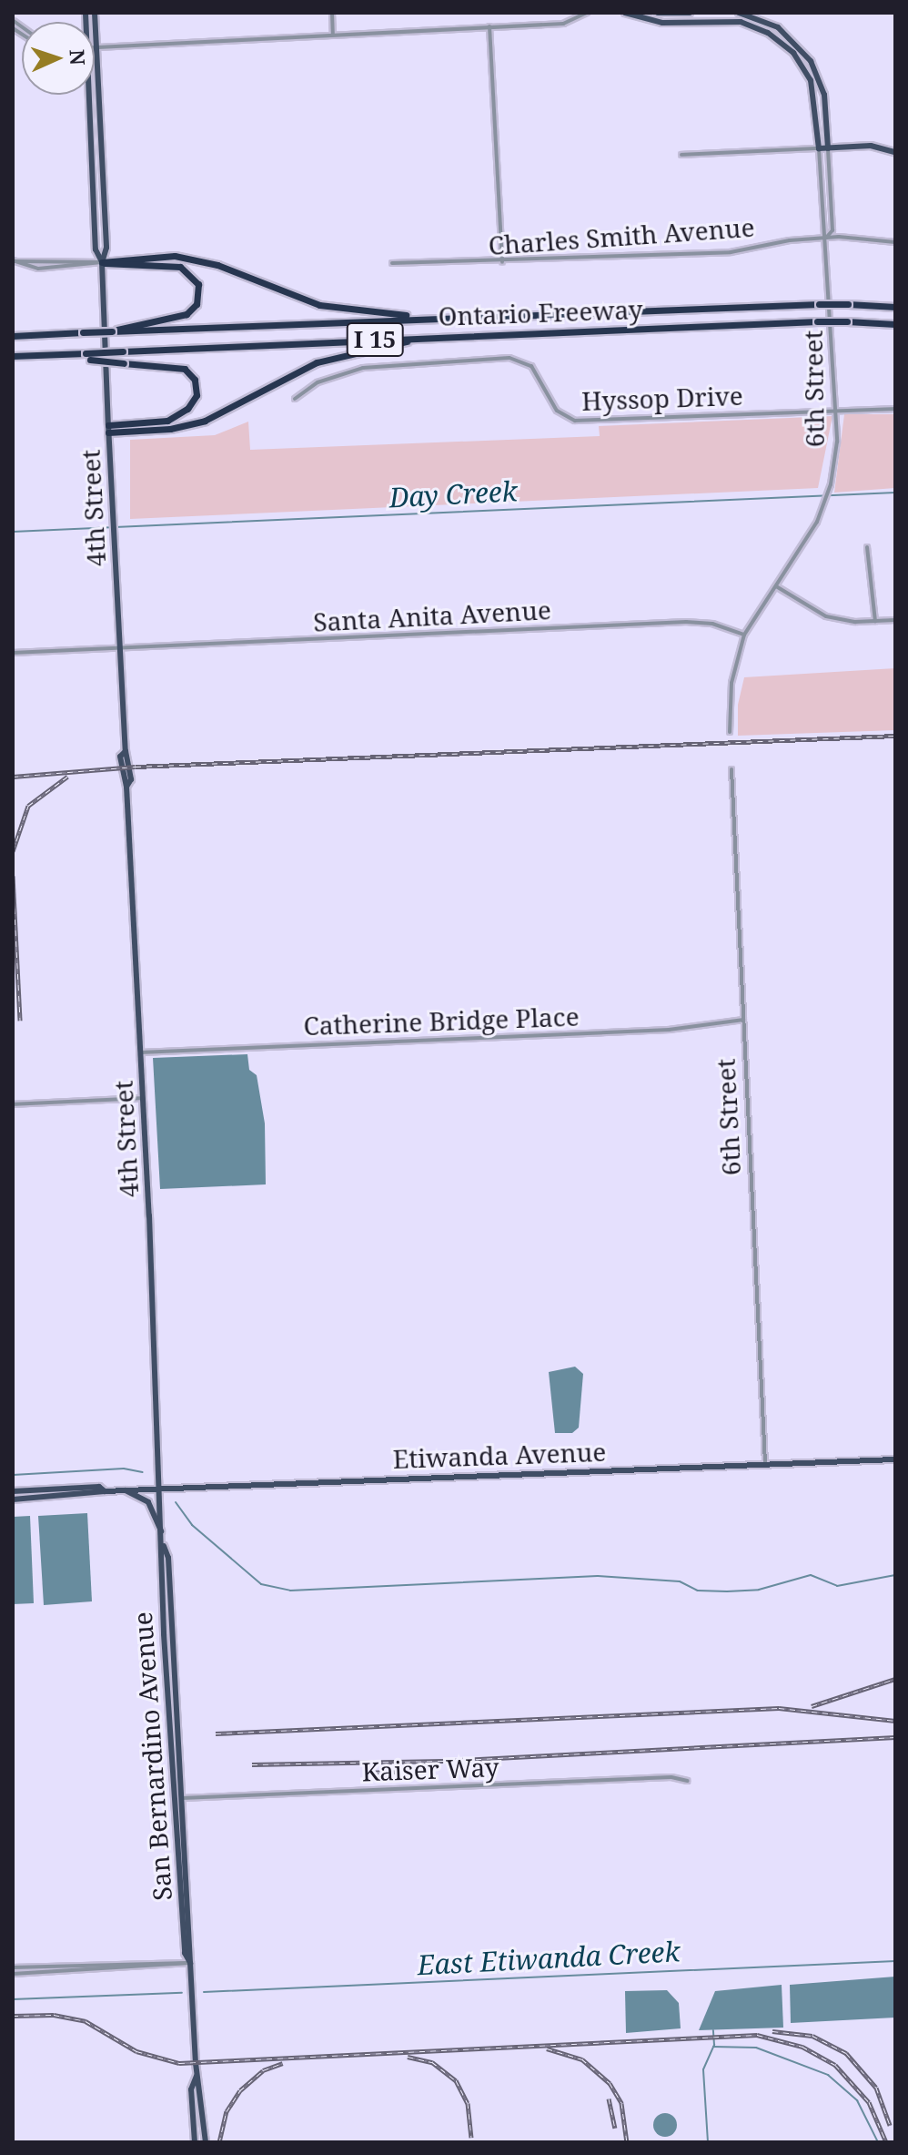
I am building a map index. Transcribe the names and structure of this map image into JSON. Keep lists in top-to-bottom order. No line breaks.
{"streets":{"highway":["Ontario Freeway","I 15"],"main road":["6th Street","4th Street","Etiwanda Avenue","San Bernardino Avenue"],"street":["Charles Smith Avenue","Hyssop Drive","Santa Anita Avenue","Catherine Bridge Place","Kaiser Way"]},"crossings":[["Charles Smith Avenue","6th Street"],["6th Street","Hyssop Drive"],["6th Street","Santa Anita Avenue"],["6th Street","Catherine Bridge Place"],["6th Street","Etiwanda Avenue"],["4th Street","Santa Anita Avenue"],["4th Street","Catherine Bridge Place"],["4th Street","Etiwanda Avenue"],["4th Street","San Bernardino Avenue"],["Etiwanda Avenue","San Bernardino Avenue"],["San Bernardino Avenue","Kaiser Way"]],"water":["Day Creek","East Etiwanda Creek"],"north":"right"}
